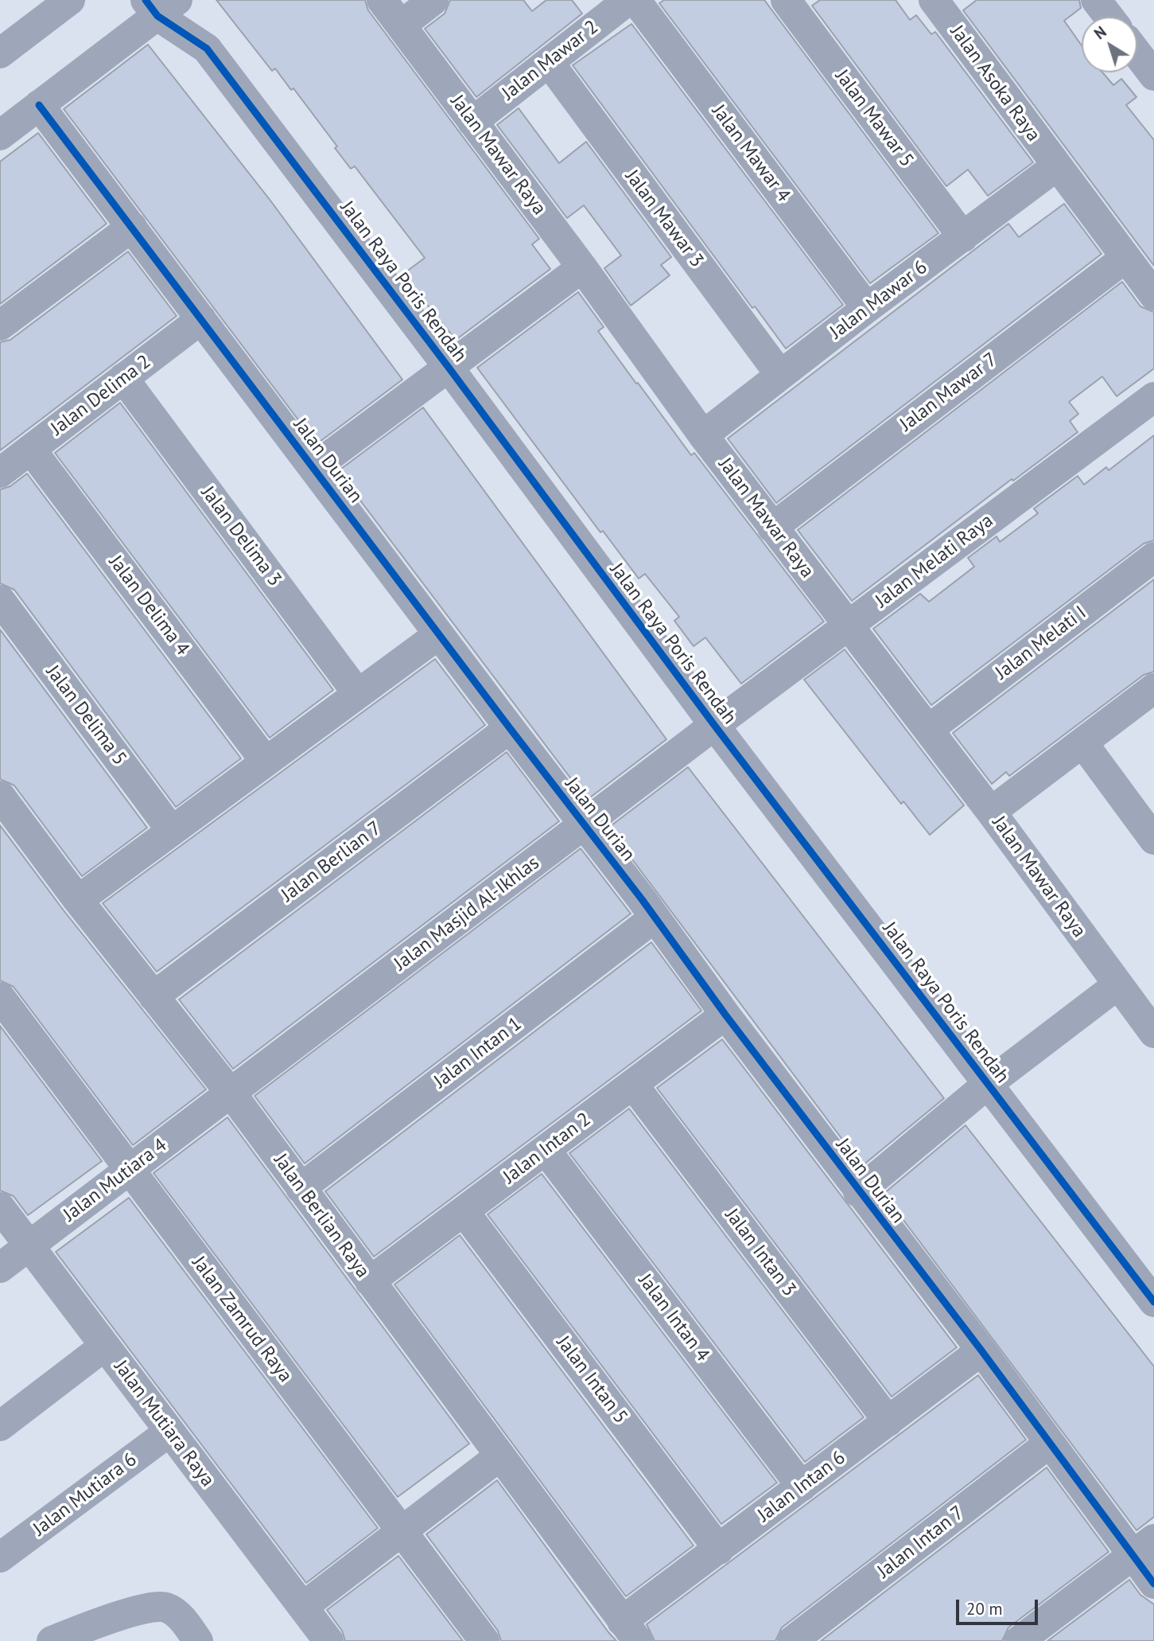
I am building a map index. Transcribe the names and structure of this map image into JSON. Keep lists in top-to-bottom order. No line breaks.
{"streets":{"street":["Jalan Mawar 2","Jalan Asoka Raya","Jalan Mawar 5","Jalan Mawar 4","Jalan Mawar Raya","Jalan Mawar 3","Jalan Raya Poris Rendah","Jalan Mawar 6","Jalan Mawar 7","Jalan Delima 2","Jalan Durian","Jalan Delima 3","Jalan Melati Raya","Jalan Delima 4","Jalan Melati I","Jalan Delima 5","Jalan Berlian 7","Jalan Masjid Al-Ikhlas","Jalan Intan 1","Jalan Intan 2","Jalan Mutiara 4","Jalan Berlian Raya","Jalan Intan 3","Jalan Intan 4","Jalan Zamrud Raya","Jalan Intan 5","Jalan Mutiara Raya","Jalan Intan 6","Jalan Mutiara 6","Jalan Intan 7"]},"crossings":[["Jalan Mawar 2","Jalan Mawar Raya"],["Jalan Mawar 2","Jalan Mawar 3"],["Jalan Asoka Raya","Jalan Mawar 6"],["Jalan Asoka Raya","Jalan Mawar 7"],["Jalan Mawar 5","Jalan Mawar 6"],["Jalan Mawar 4","Jalan Mawar 6"],["Jalan Mawar Raya","Jalan Mawar 6"],["Jalan Mawar Raya","Jalan Mawar 7"],["Jalan Mawar Raya","Jalan Melati Raya"],["Jalan Mawar Raya","Jalan Melati I"],["Jalan Mawar 3","Jalan Mawar 6"],["Jalan Raya Poris Rendah","Jalan Melati Raya"],["Jalan Raya Poris Rendah","Jalan Masjid Al-Ikhlas"],["Jalan Delima 2","Jalan Durian"],["Jalan Delima 2","Jalan Delima 3"],["Jalan Delima 2","Jalan Delima 4"],["Jalan Durian","Jalan Berlian 7"],["Jalan Durian","Jalan Masjid Al-Ikhlas"],["Jalan Durian","Jalan Intan 1"],["Jalan Durian","Jalan Intan 2"],["Jalan Durian","Jalan Intan 6"],["Jalan Durian","Jalan Intan 7"],["Jalan Melati Raya","Jalan Masjid Al-Ikhlas"],["Jalan Berlian 7","Jalan Berlian Raya"],["Jalan Masjid Al-Ikhlas","Jalan Mutiara 4"],["Jalan Masjid Al-Ikhlas","Jalan Berlian Raya"],["Jalan Intan 1","Jalan Berlian Raya"],["Jalan Intan 2","Jalan Berlian Raya"],["Jalan Intan 2","Jalan Intan 3"],["Jalan Intan 2","Jalan Intan 4"],["Jalan Intan 2","Jalan Intan 5"],["Jalan Mutiara 4","Jalan Berlian Raya"],["Jalan Mutiara 4","Jalan Zamrud Raya"],["Jalan Mutiara 4","Jalan Mutiara Raya"],["Jalan Berlian Raya","Jalan Intan 6"],["Jalan Intan 3","Jalan Intan 6"],["Jalan Intan 4","Jalan Intan 6"],["Jalan Intan 5","Jalan Intan 6"],["Jalan Mutiara Raya","Jalan Mutiara 6"]],"scale_bar":"20 m","north":"top left"}
